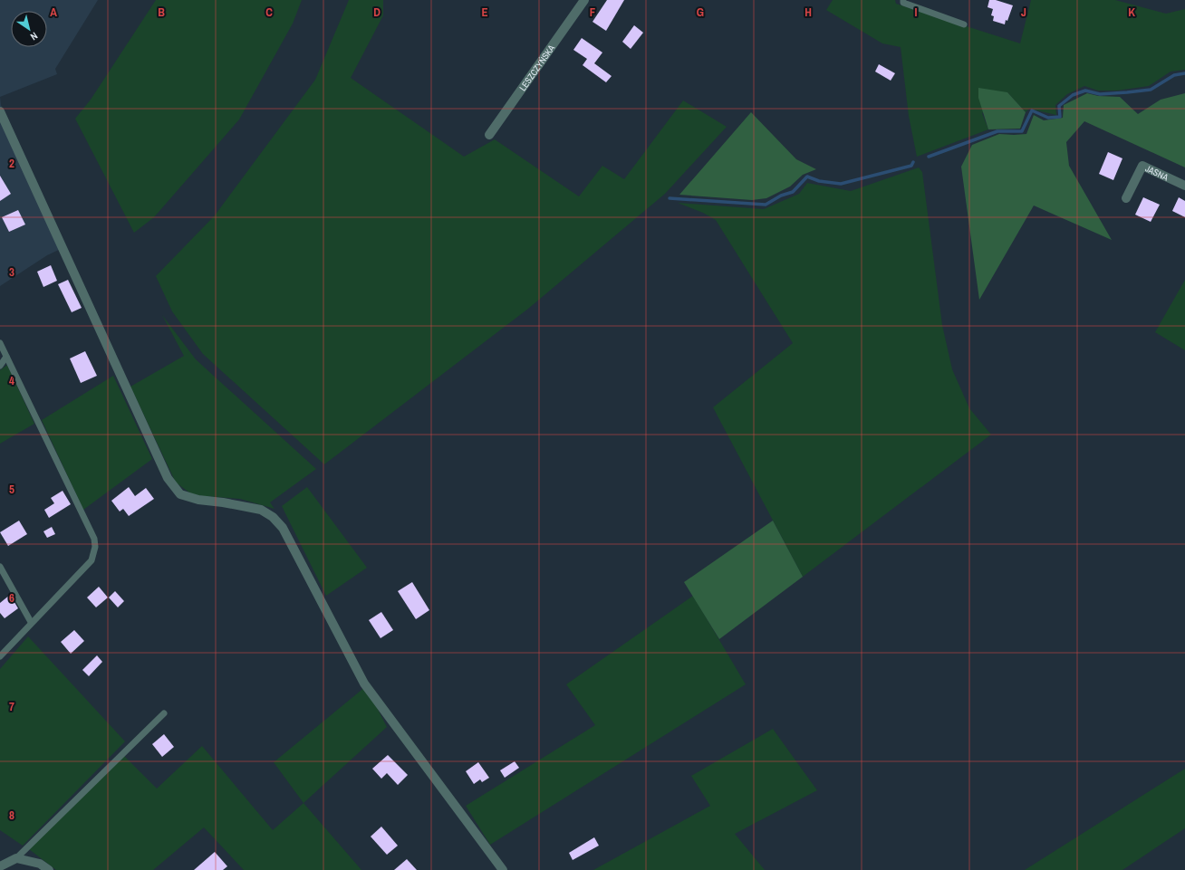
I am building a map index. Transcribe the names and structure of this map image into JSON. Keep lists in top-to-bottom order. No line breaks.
{"streets":{"street":["LESZCZYŃSKA","JASNA"]},"north":"bottom right","grid":{"columns":["A","B","C","D","E","F","G","H","I","J","K"],"rows":["2","3","4","5","6","7","8"]}}
